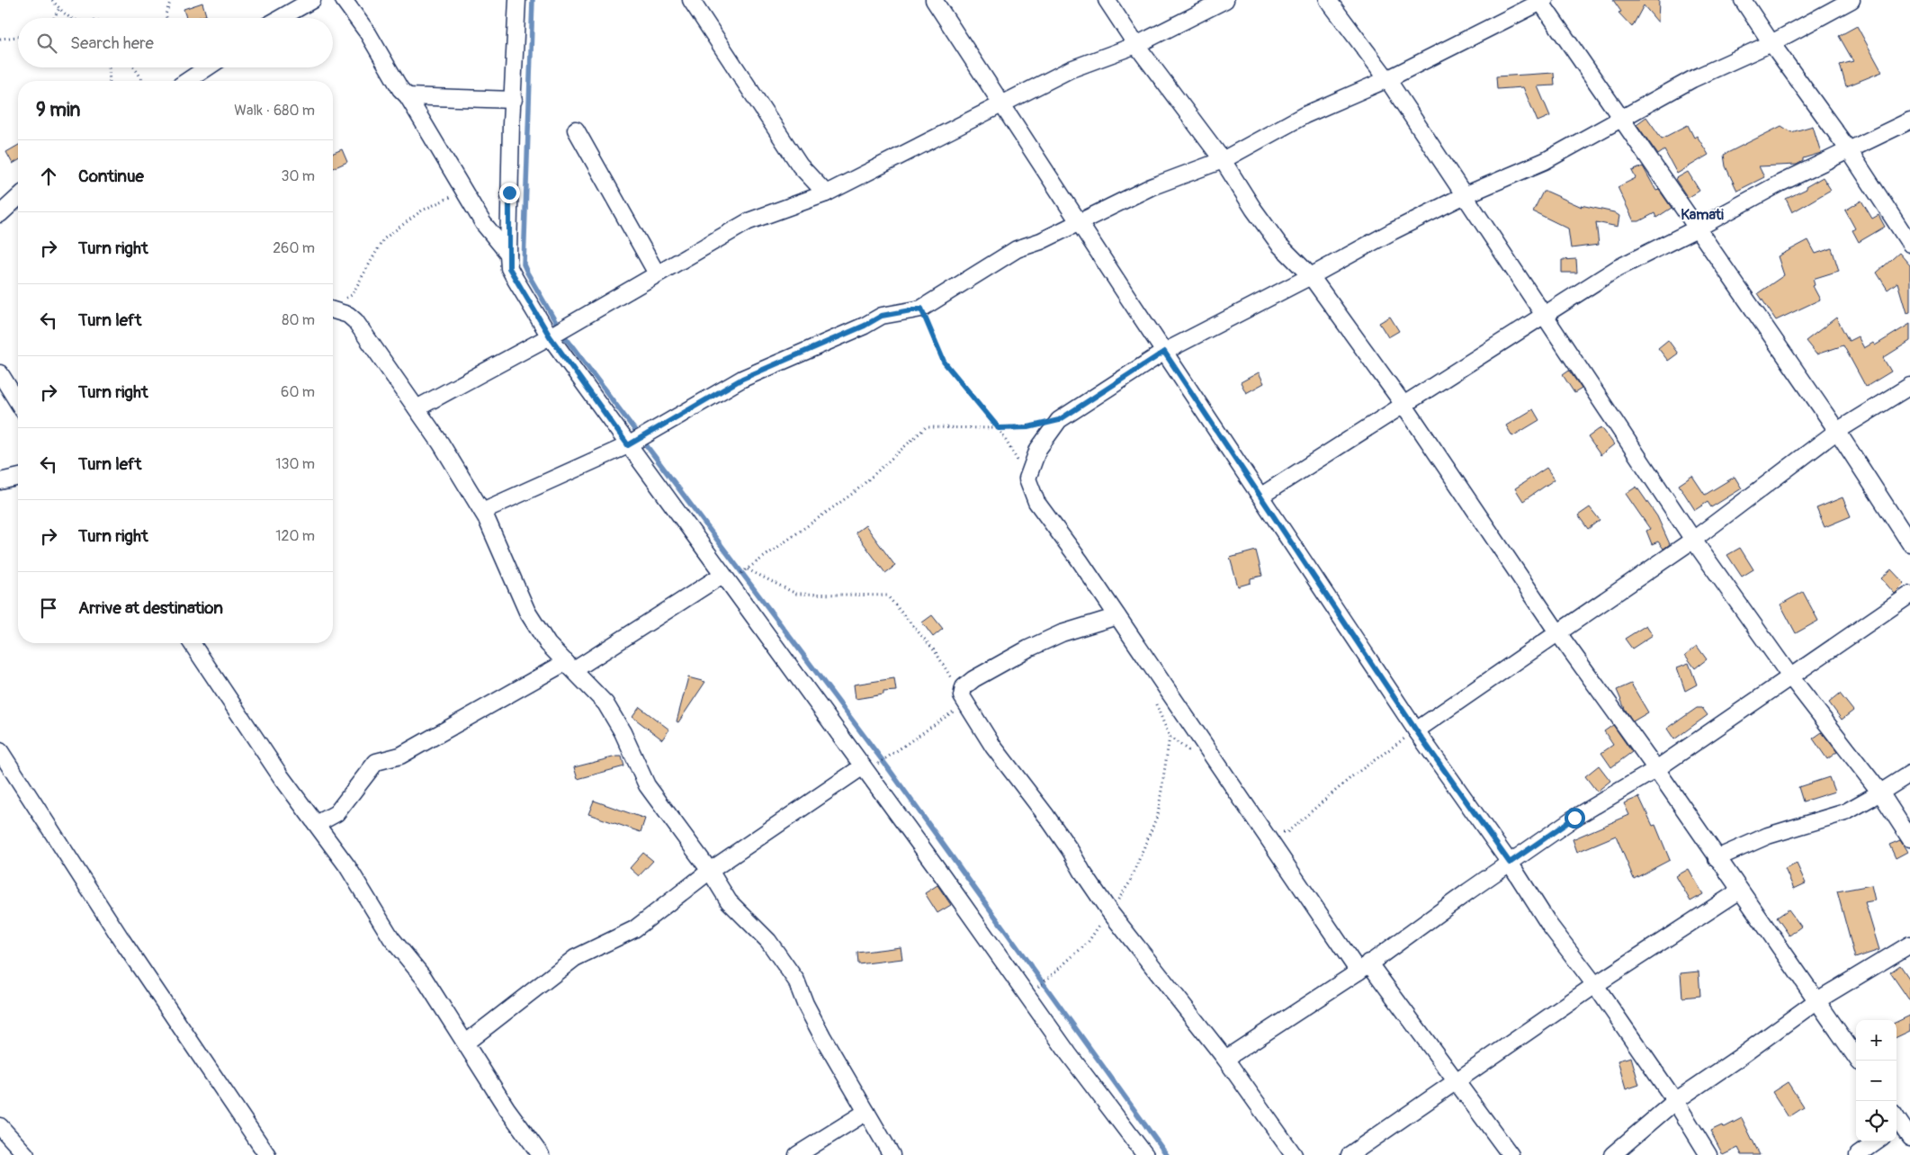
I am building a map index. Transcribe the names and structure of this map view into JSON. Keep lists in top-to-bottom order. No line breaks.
{"districts":["Kamati"],"page":{"search":"Search here","heading":["9 min","Walk · 680 m"],"list":[["Continue","30 m"],["Turn right","260 m"],["Turn left","80 m"],["Turn right","60 m"],["Turn left","130 m"],["Turn right","120 m"],"Arrive at destination"],"map_buttons":["+","−"]}}
